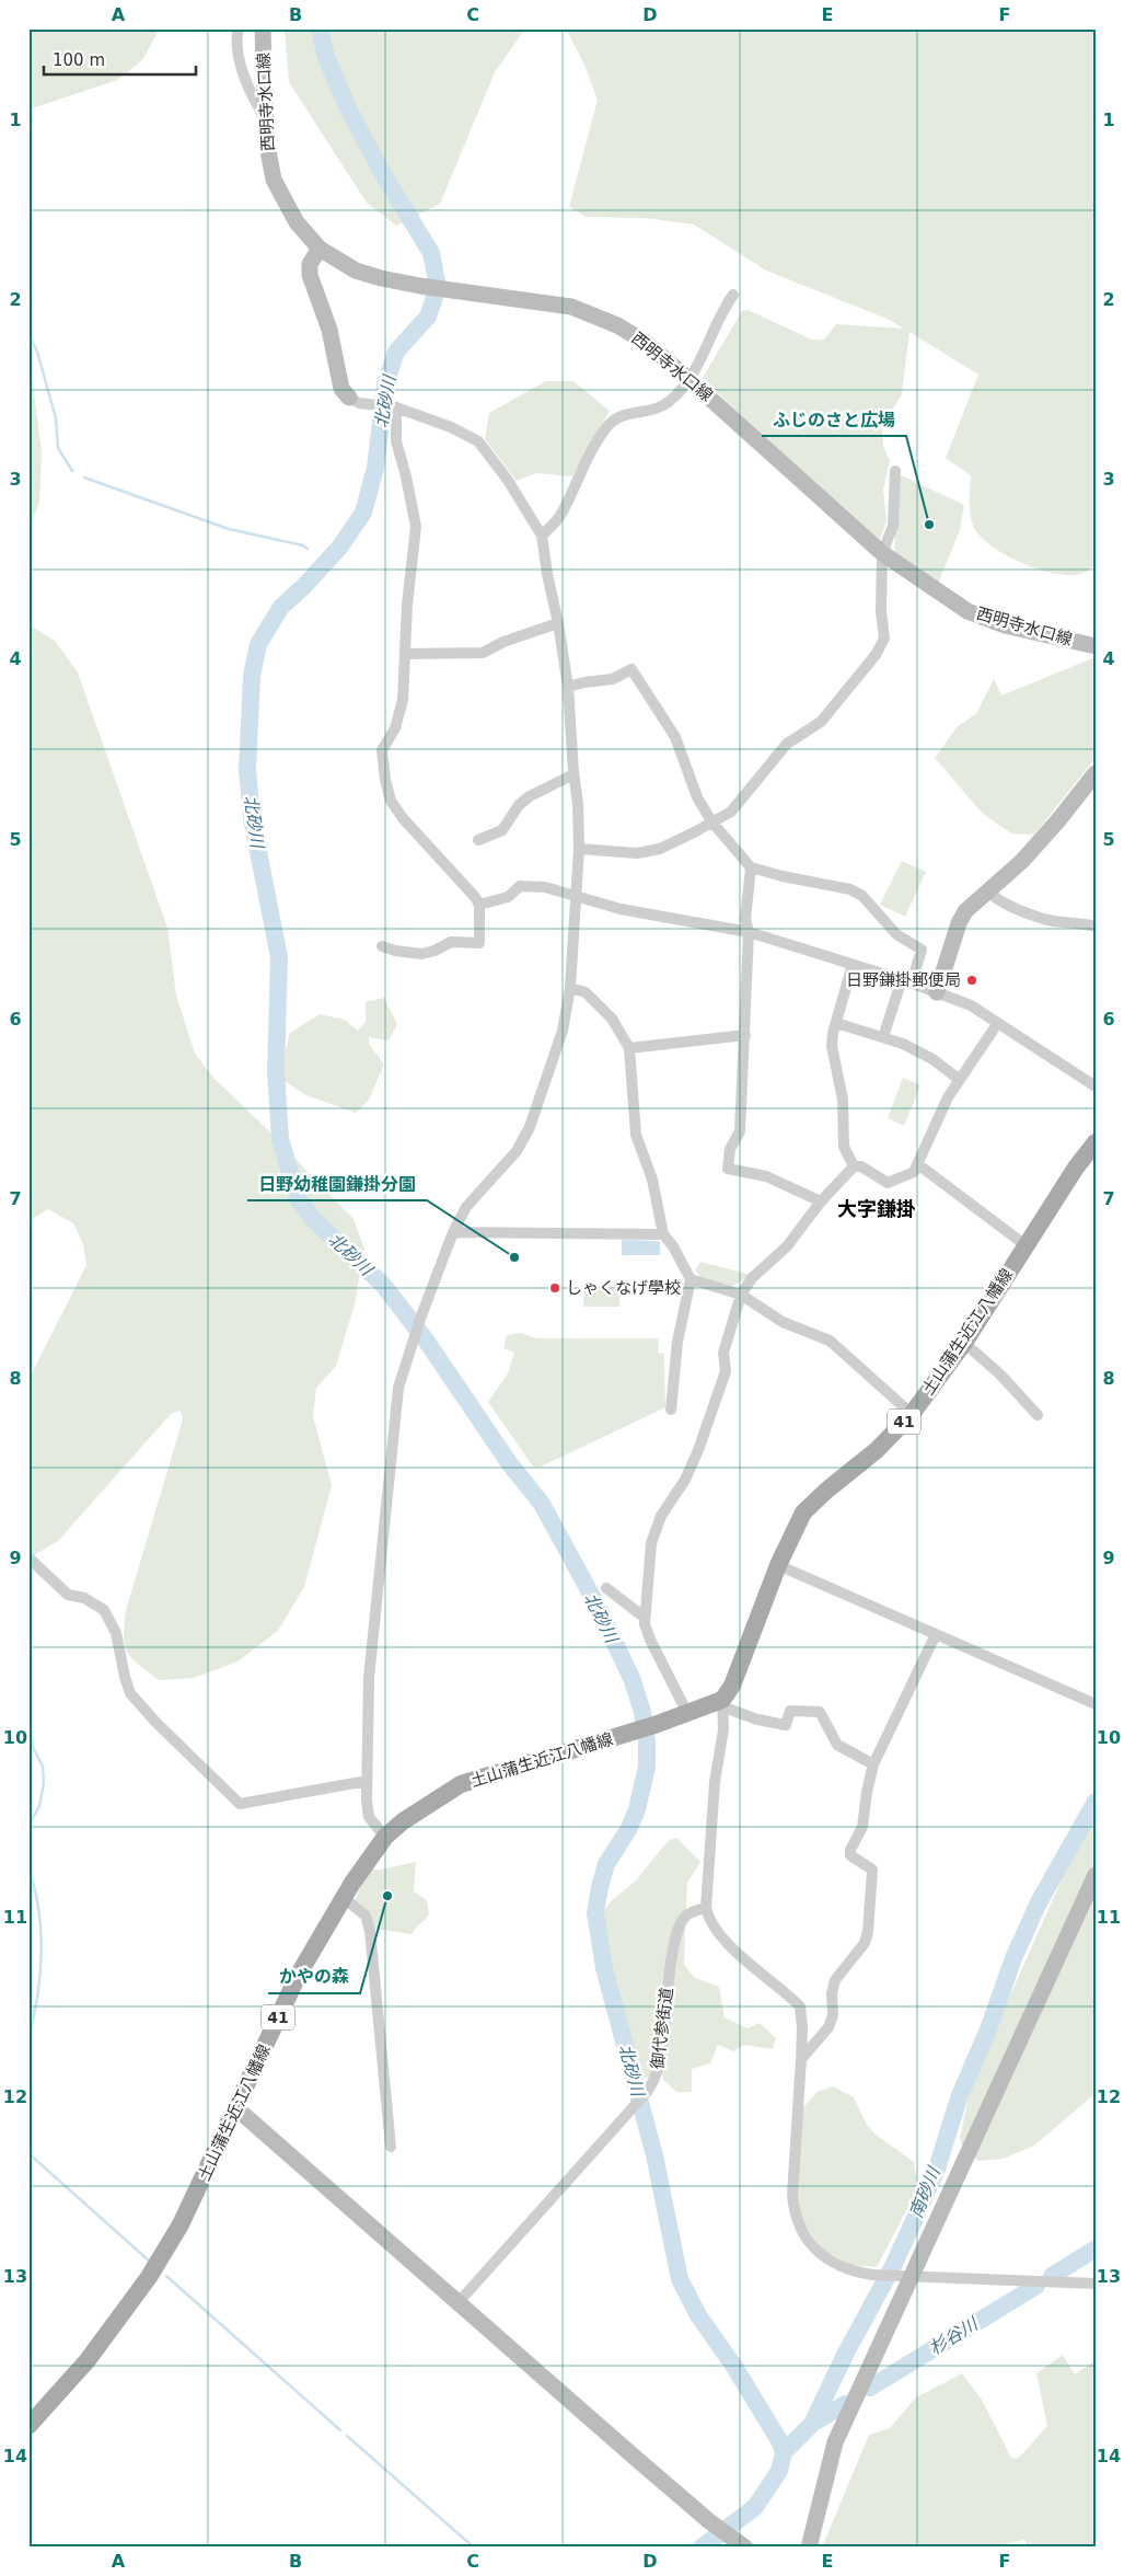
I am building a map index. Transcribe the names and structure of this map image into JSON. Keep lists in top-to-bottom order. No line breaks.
{"streets":{"main road":["土山蒲生近江八幡線","41"],"street":["西明寺水口線","御代参街道"]},"districts":["大字鎌掛"],"water":["北砂川","南砂川","杉谷川"],"places":["ふじのさと広場","日野鎌掛郵便局","日野幼稚園鎌掛分園","しゃくなげ學校","かやの森"],"scale_bar":"100 m","grid":{"columns":["A","B","C","D","E","F"],"rows":["1","2","3","4","5","6","7","8","9","10","11","12","13","14"]}}
